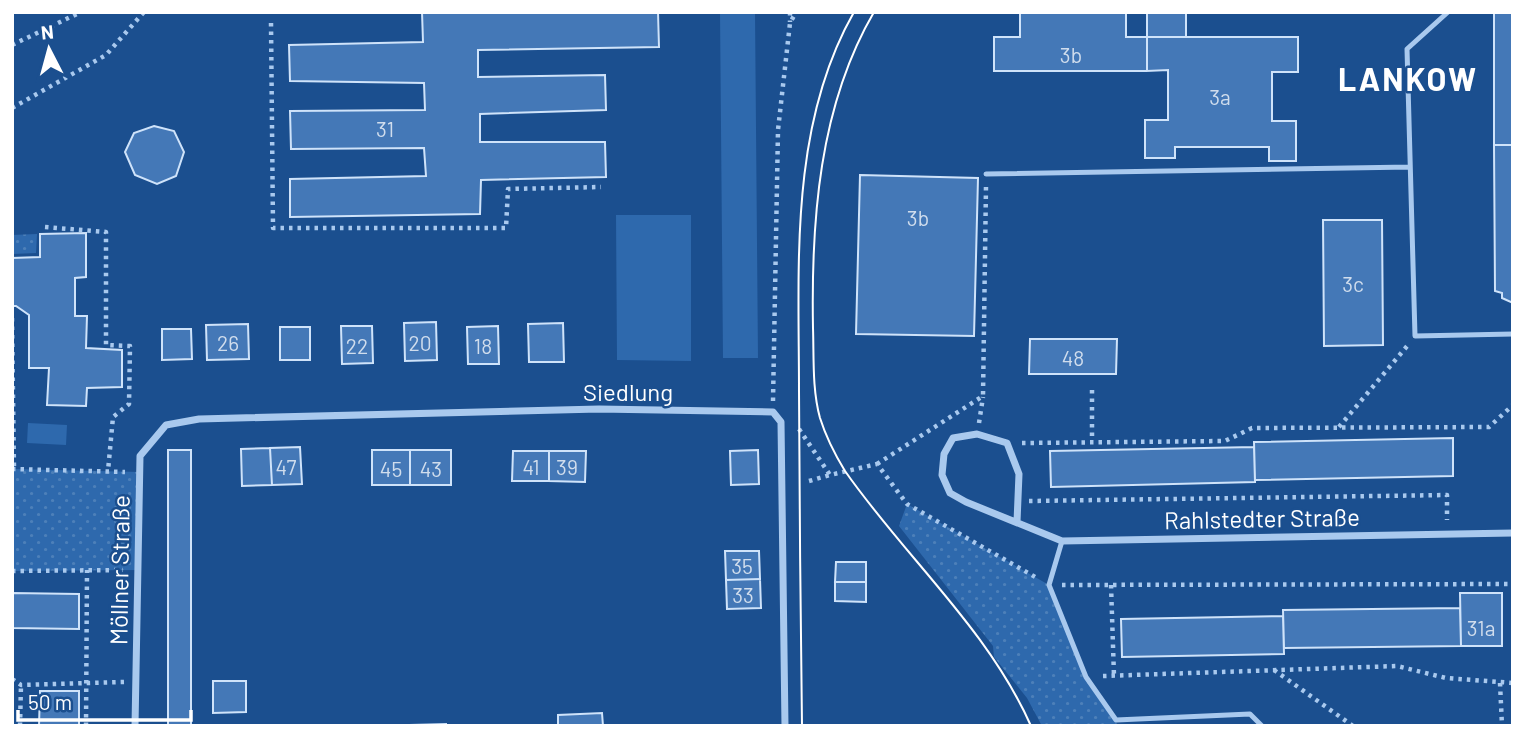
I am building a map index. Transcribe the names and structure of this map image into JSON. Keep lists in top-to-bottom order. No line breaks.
{"streets":{"street":["Siedlung","Rahlstedter Straße","Möllner Straße"]},"crossings":[["Siedlung","Möllner Straße"]],"districts":["LANKOW"],"house_numbers":["3b","3a","31","3b","3c","26","20","22","18","48","47","41","39","45","43","35","33","31a"],"scale_bar":"50 m","north":"top"}
